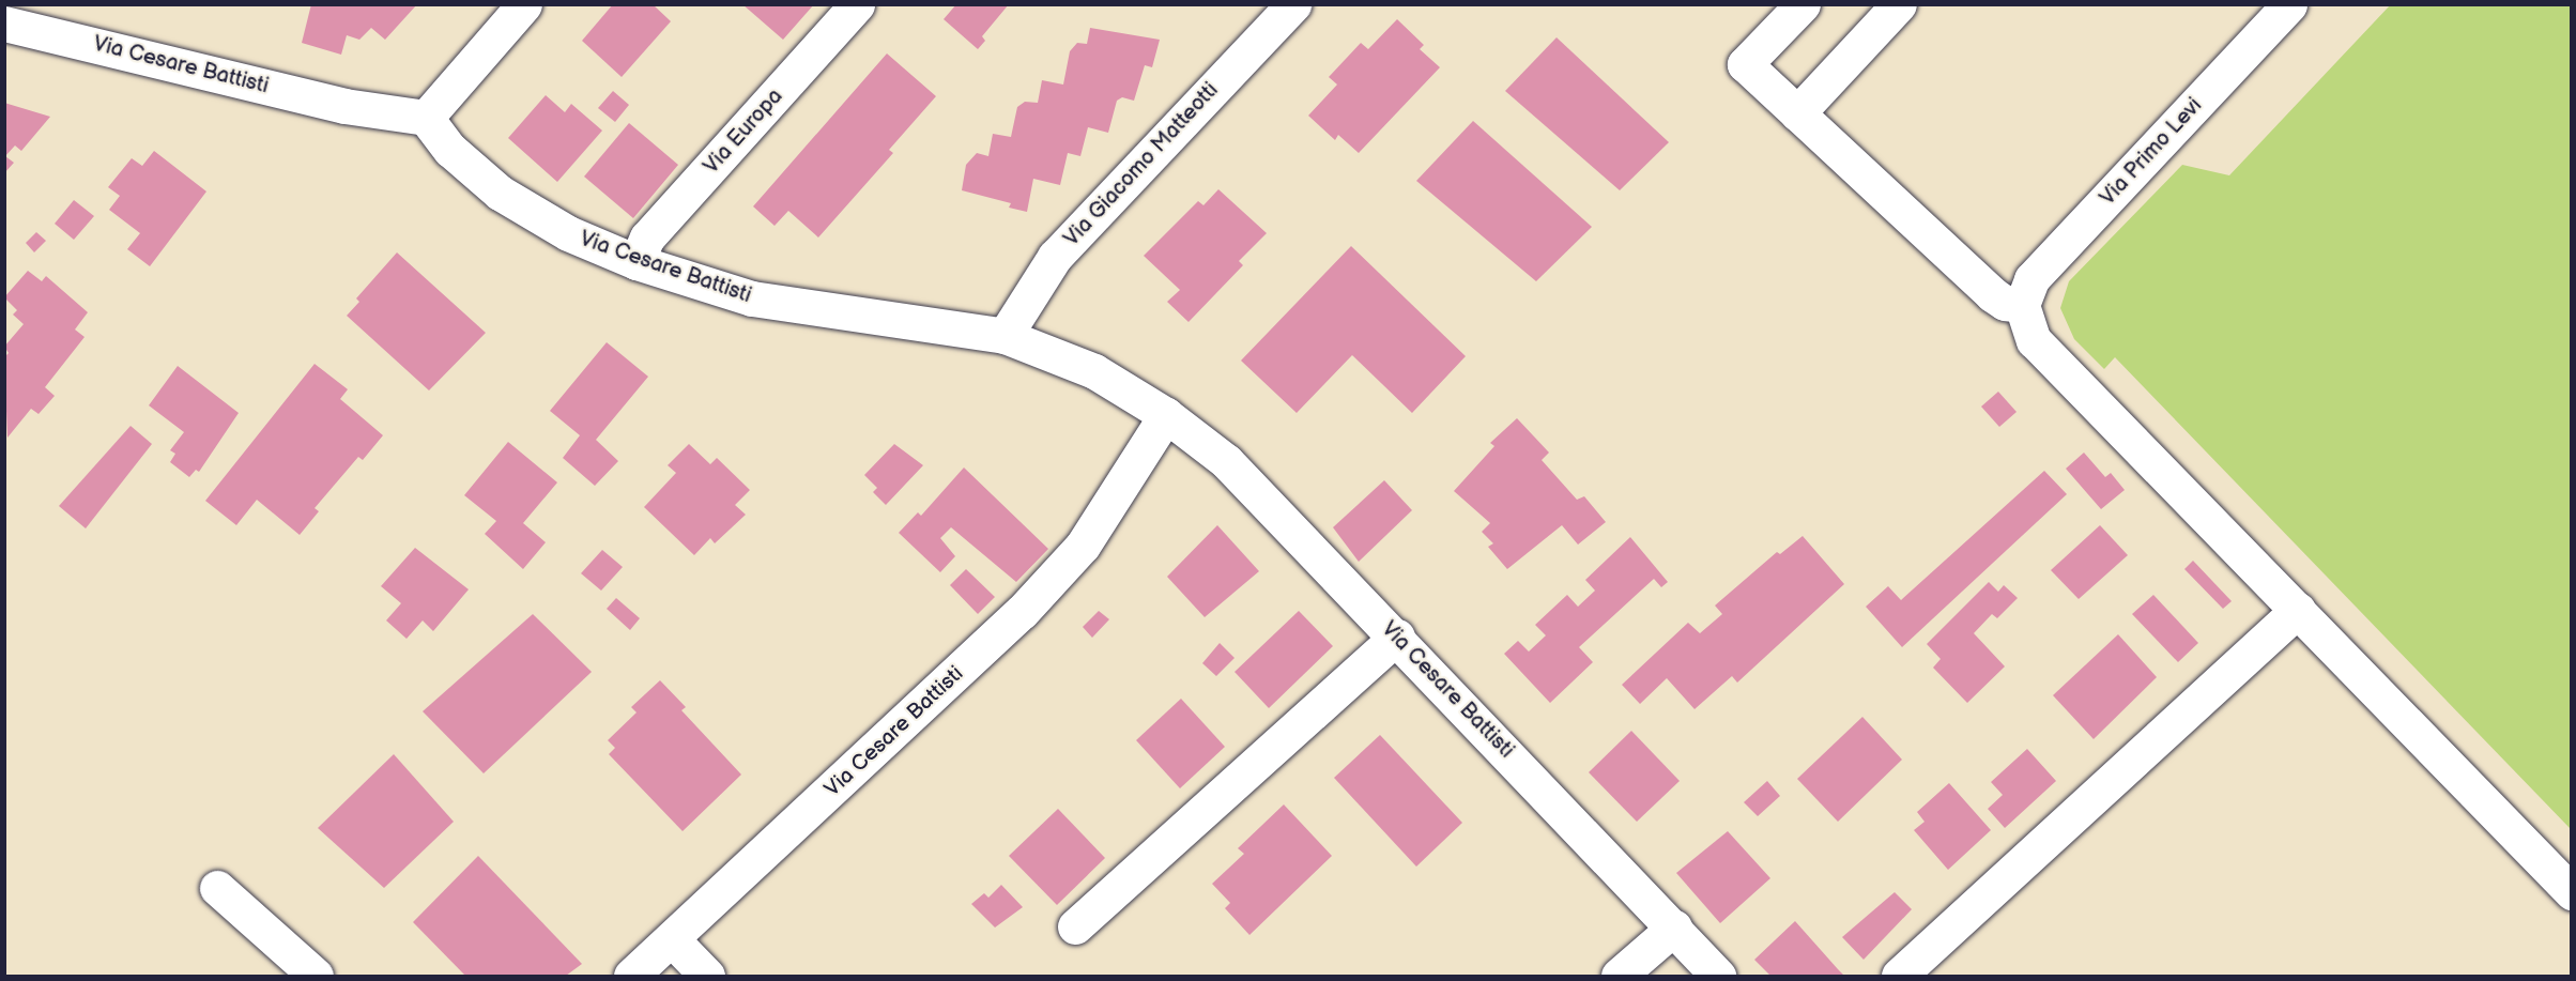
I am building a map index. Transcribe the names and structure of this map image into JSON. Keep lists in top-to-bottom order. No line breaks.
{"streets":{"street":["Via Cesare Battisti","Via Europa","Via Primo Levi","Via Giacomo Matteotti"]},"crossings":[["Via Cesare Battisti","Via Europa"],["Via Cesare Battisti","Via Giacomo Matteotti"]]}
